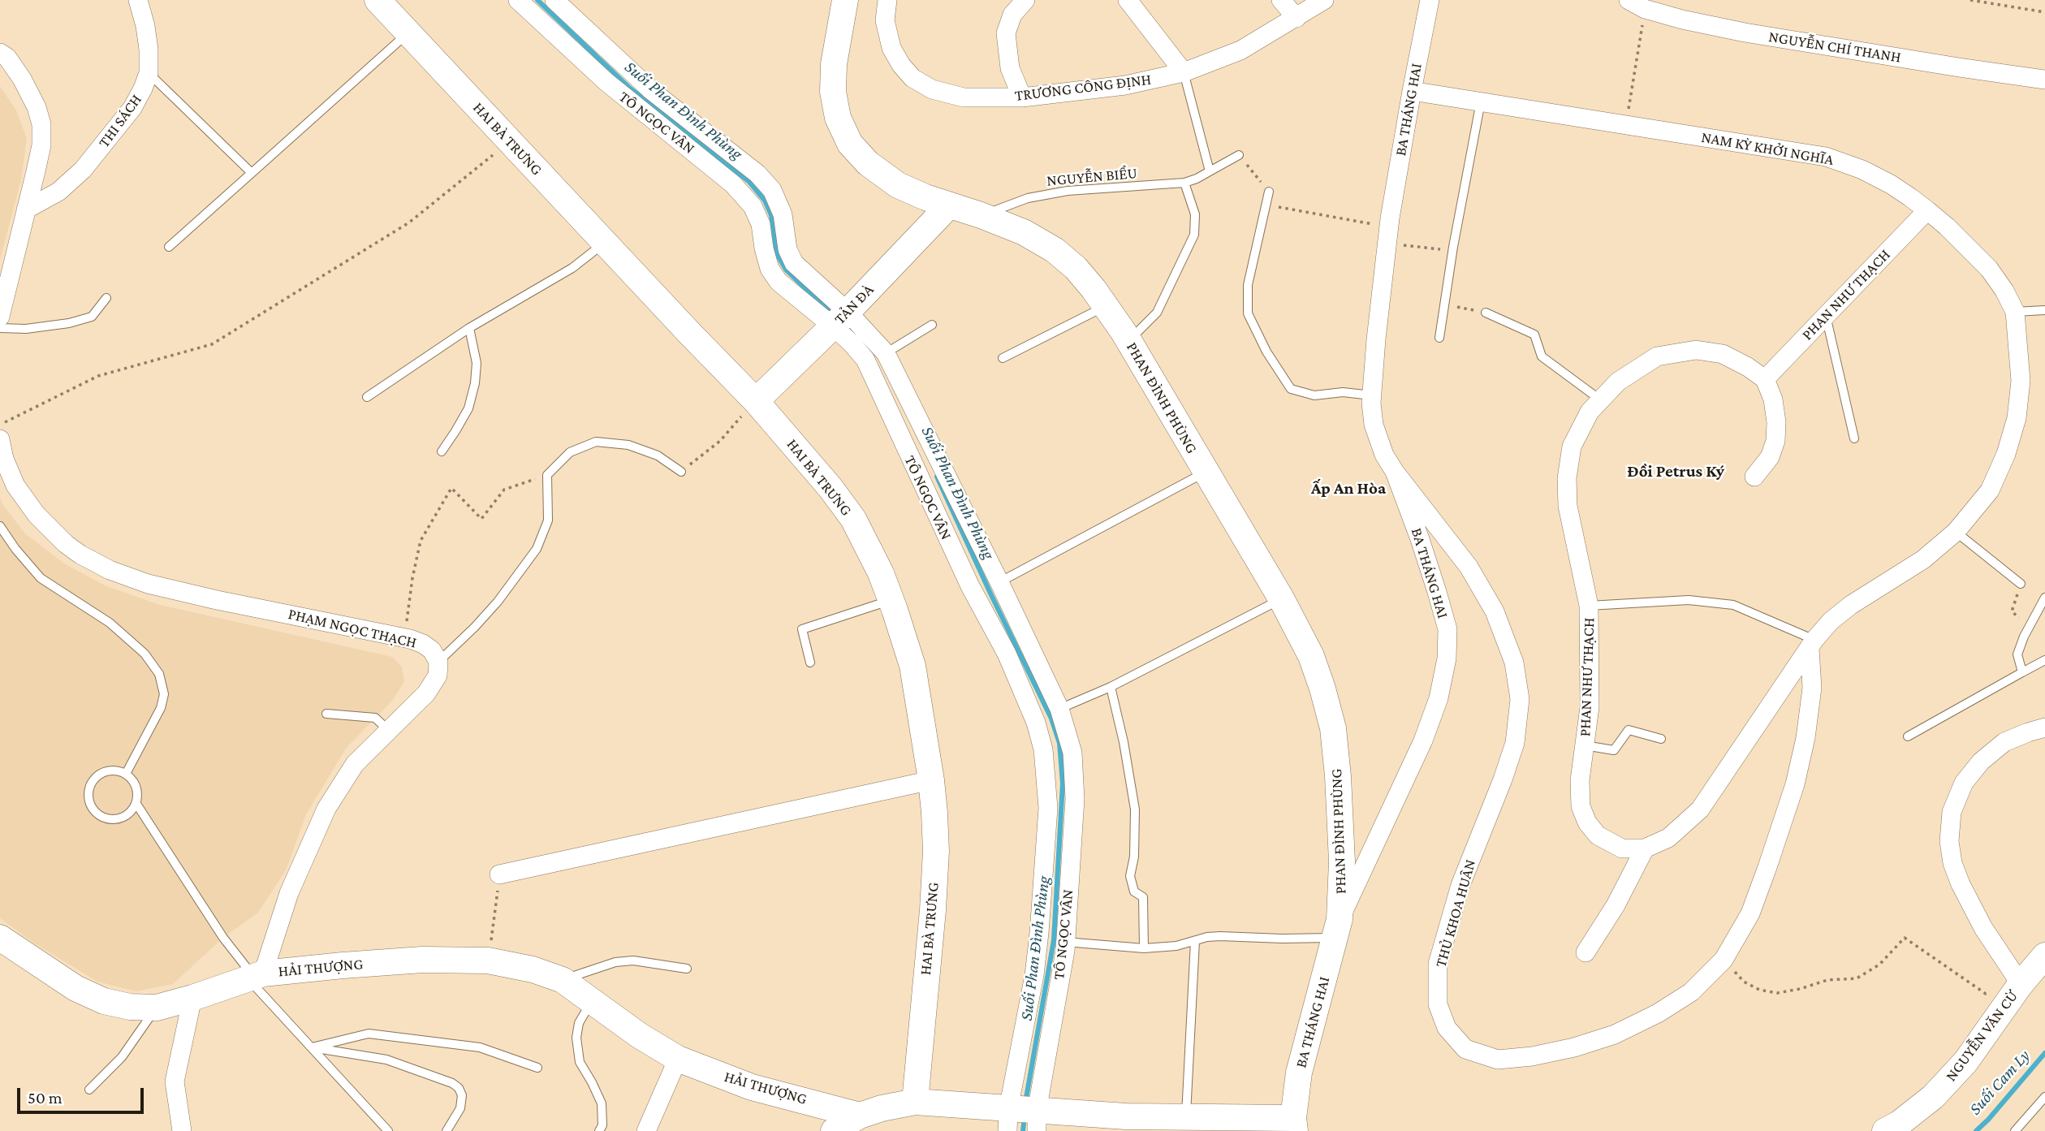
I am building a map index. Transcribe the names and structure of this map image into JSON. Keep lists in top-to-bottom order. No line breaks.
{"streets":{"street":["NGUYỄN CHÍ THANH","TRƯƠNG CÔNG ĐỊNH","BA THÁNG HAI","THI SÁCH","TÔ NGỌC VÂN","HAI BÀ TRƯNG","NAM KỲ KHỞI NGHĨA","PHAN NHƯ THẠCH","TẢN ĐÀ","PHAN ĐÌNH PHÙNG","PHẠM NGỌC THẠCH","THỦ KHOA HUÂN","HẢI THƯỢNG","NGUYỄN VĂN CỪ"],"lane":["NGUYỄN BIỂU"]},"crossings":[["BA THÁNG HAI","NAM KỲ KHỞI NGHĨA"],["BA THÁNG HAI","PHAN ĐÌNH PHÙNG"],["BA THÁNG HAI","THỦ KHOA HUÂN"],["TÔ NGỌC VÂN","TẢN ĐÀ"],["HAI BÀ TRƯNG","TẢN ĐÀ"],["NAM KỲ KHỞI NGHĨA","PHAN NHƯ THẠCH"],["NAM KỲ KHỞI NGHĨA","THỦ KHOA HUÂN"],["NGUYỄN BIỂU","PHAN ĐÌNH PHÙNG"],["TẢN ĐÀ","PHAN ĐÌNH PHÙNG"]],"districts":["Đồi Petrus Ký","Ấp An Hòa"],"water":["Suối Phan Đình Phùng","Suối Cam Ly"],"scale_bar":"50 m"}
